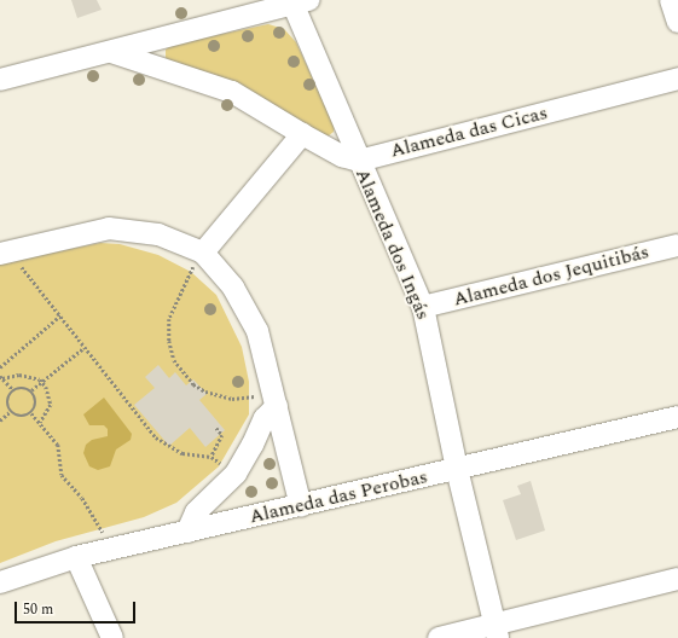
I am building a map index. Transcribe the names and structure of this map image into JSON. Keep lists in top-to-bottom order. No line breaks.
{"streets":{"street":["Alameda das Cicas","Alameda dos Ingás","Alameda dos Jequitibás","Alameda das Perobas"]},"crossings":[["Alameda das Cicas","Alameda dos Ingás"],["Alameda dos Ingás","Alameda dos Jequitibás"],["Alameda dos Ingás","Alameda das Perobas"]],"scale_bar":"50 m"}
